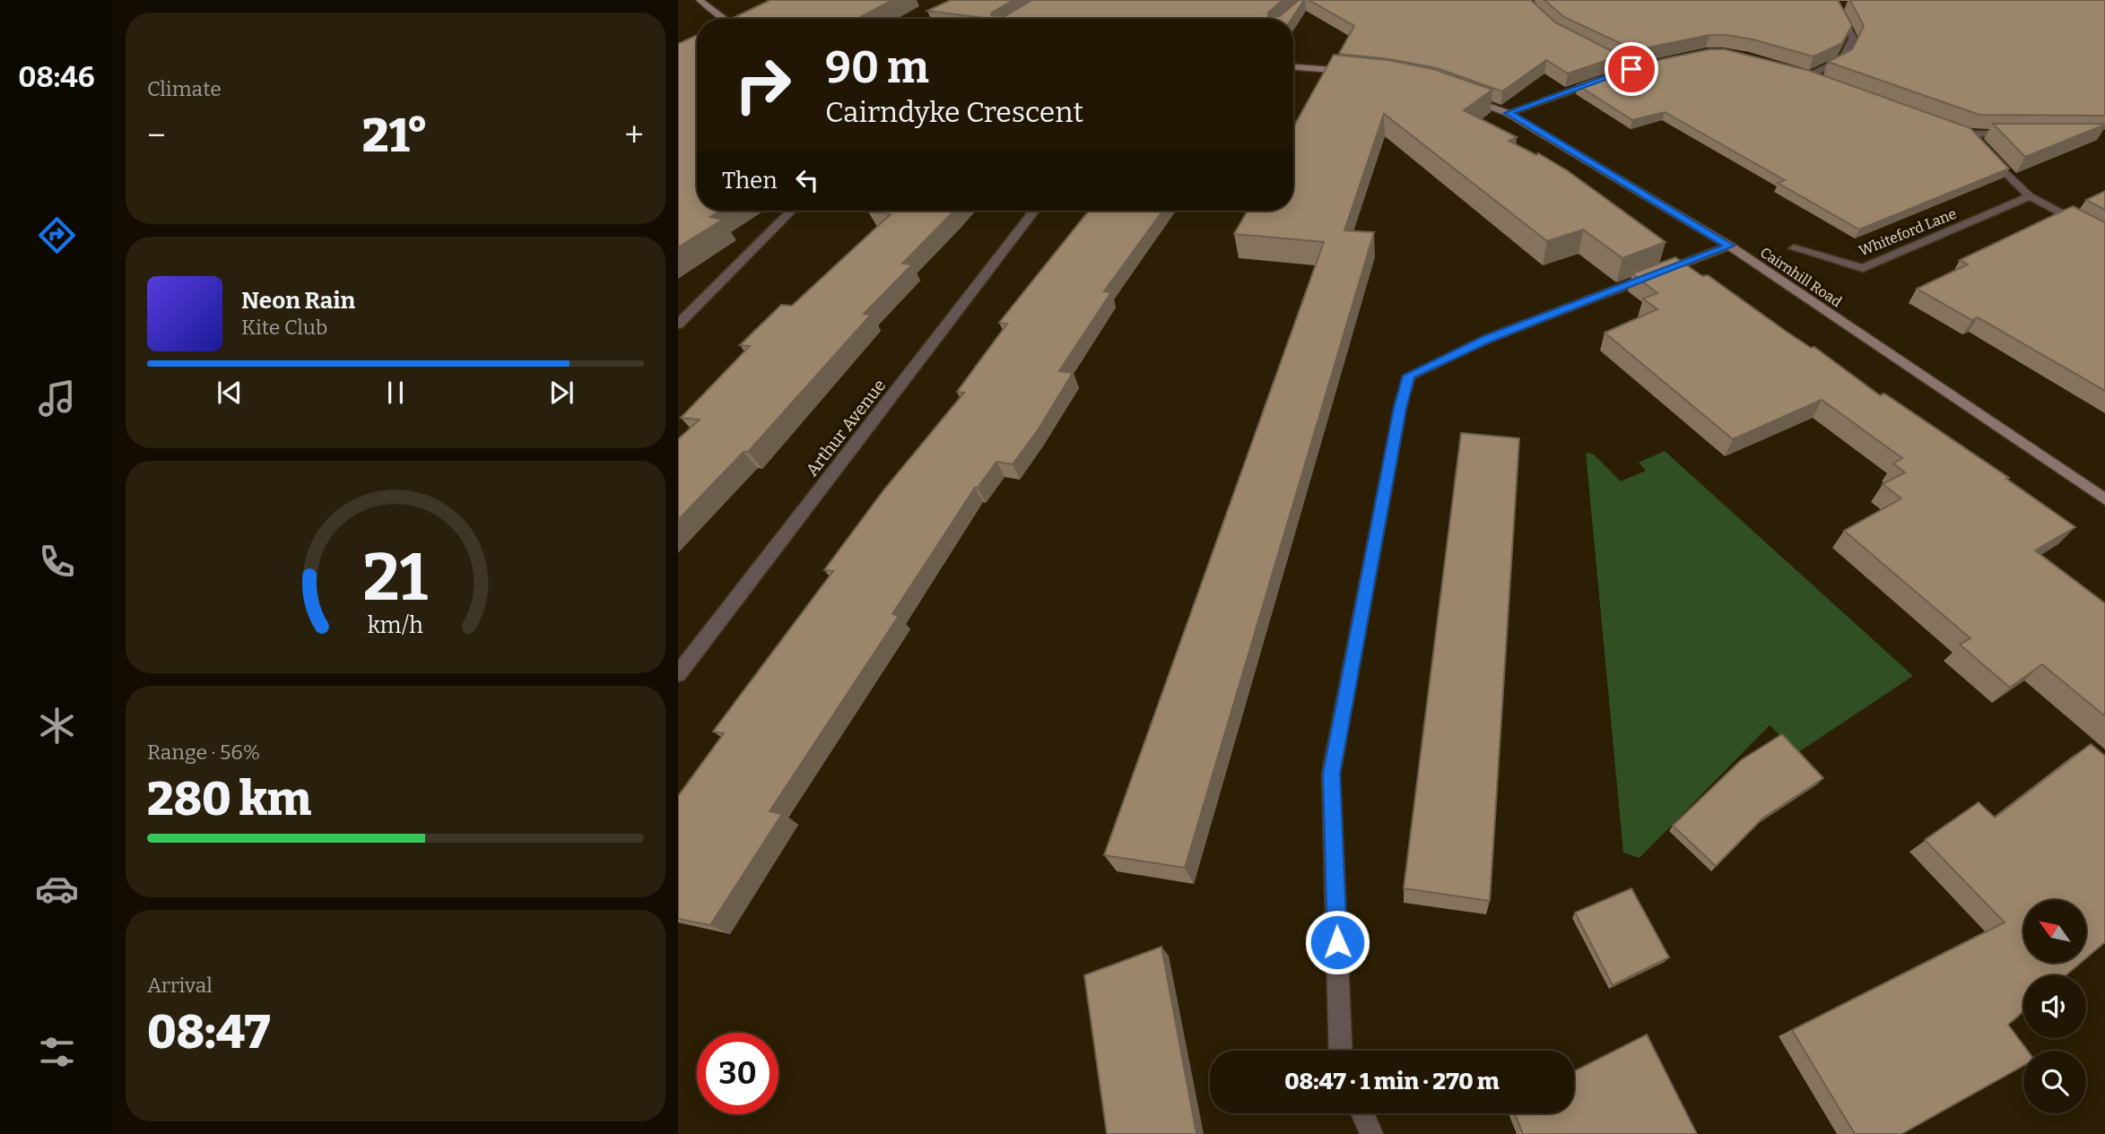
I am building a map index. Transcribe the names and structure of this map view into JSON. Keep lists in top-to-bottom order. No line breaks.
{"streets":{"main road":["Cairnhill Road"],"street":["Whiteford Lane","Arthur Avenue"]},"north":"top left","page":{"tabs":"08:46","tile":["Climate",["Range · 56%","280 km"],["Arrival","08:47"]],"turn":["90 m","Cairndyke Crescent"],"heat":["−","21°","+"],"then":"Then","song":["Neon Rain","Kite Club"],"limit":"30","trip":"08:47 · 1 min · 270 m","gauge":["21","km/h"]}}
